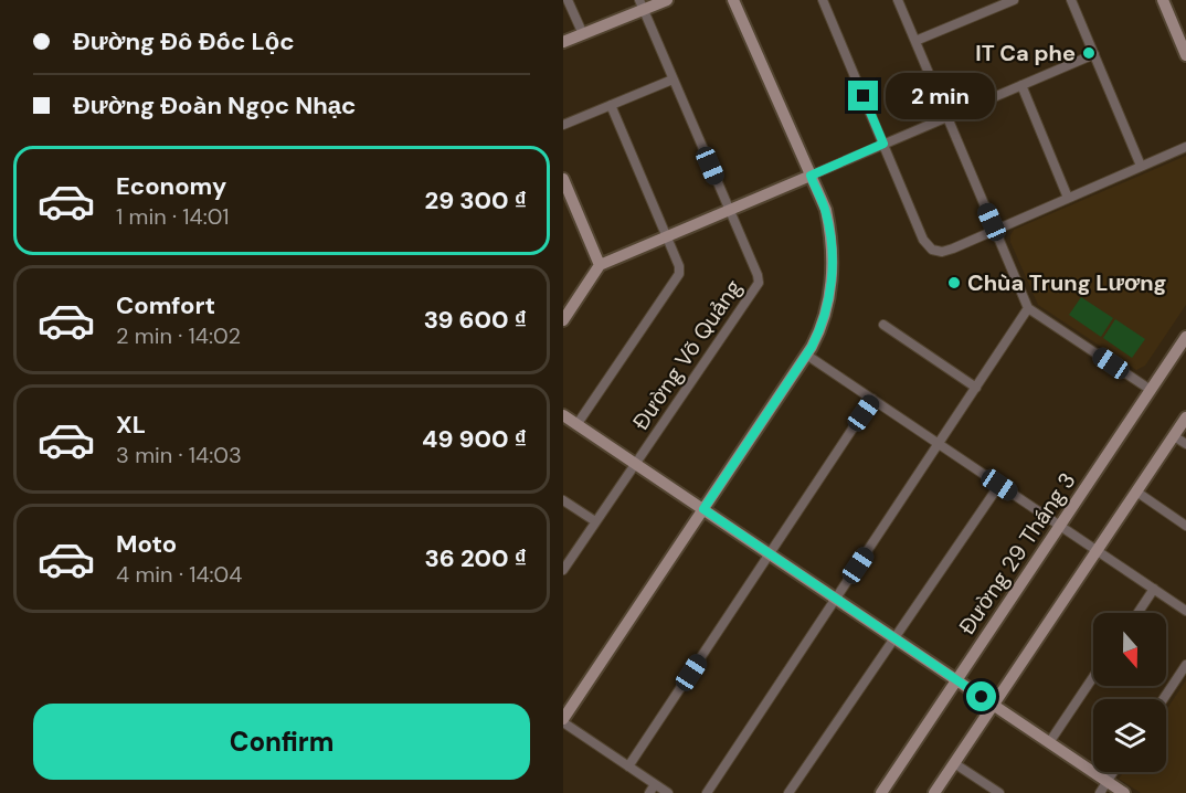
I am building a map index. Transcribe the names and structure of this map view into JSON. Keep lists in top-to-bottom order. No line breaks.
{"streets":{"street":["Đường Võ Quảng","Đường 29 Tháng 3"]},"places":["IT Ca phe","Chùa Trung Lương"],"north":"bottom","page":{"banner":["Đường Đô Đốc Lộc","Đường Đoàn Ngọc Nhạc"],"bubble":"2 min","list":[{"name":"Economy","note":"1 min · 14:01","value":"29 300 ₫"},{"name":"Comfort","note":"2 min · 14:02","value":"39 600 ₫"},{"name":"XL","note":"3 min · 14:03","value":"49 900 ₫"},{"name":"Moto","note":"4 min · 14:04","value":"36 200 ₫"}],"buttons":"Confirm"}}
